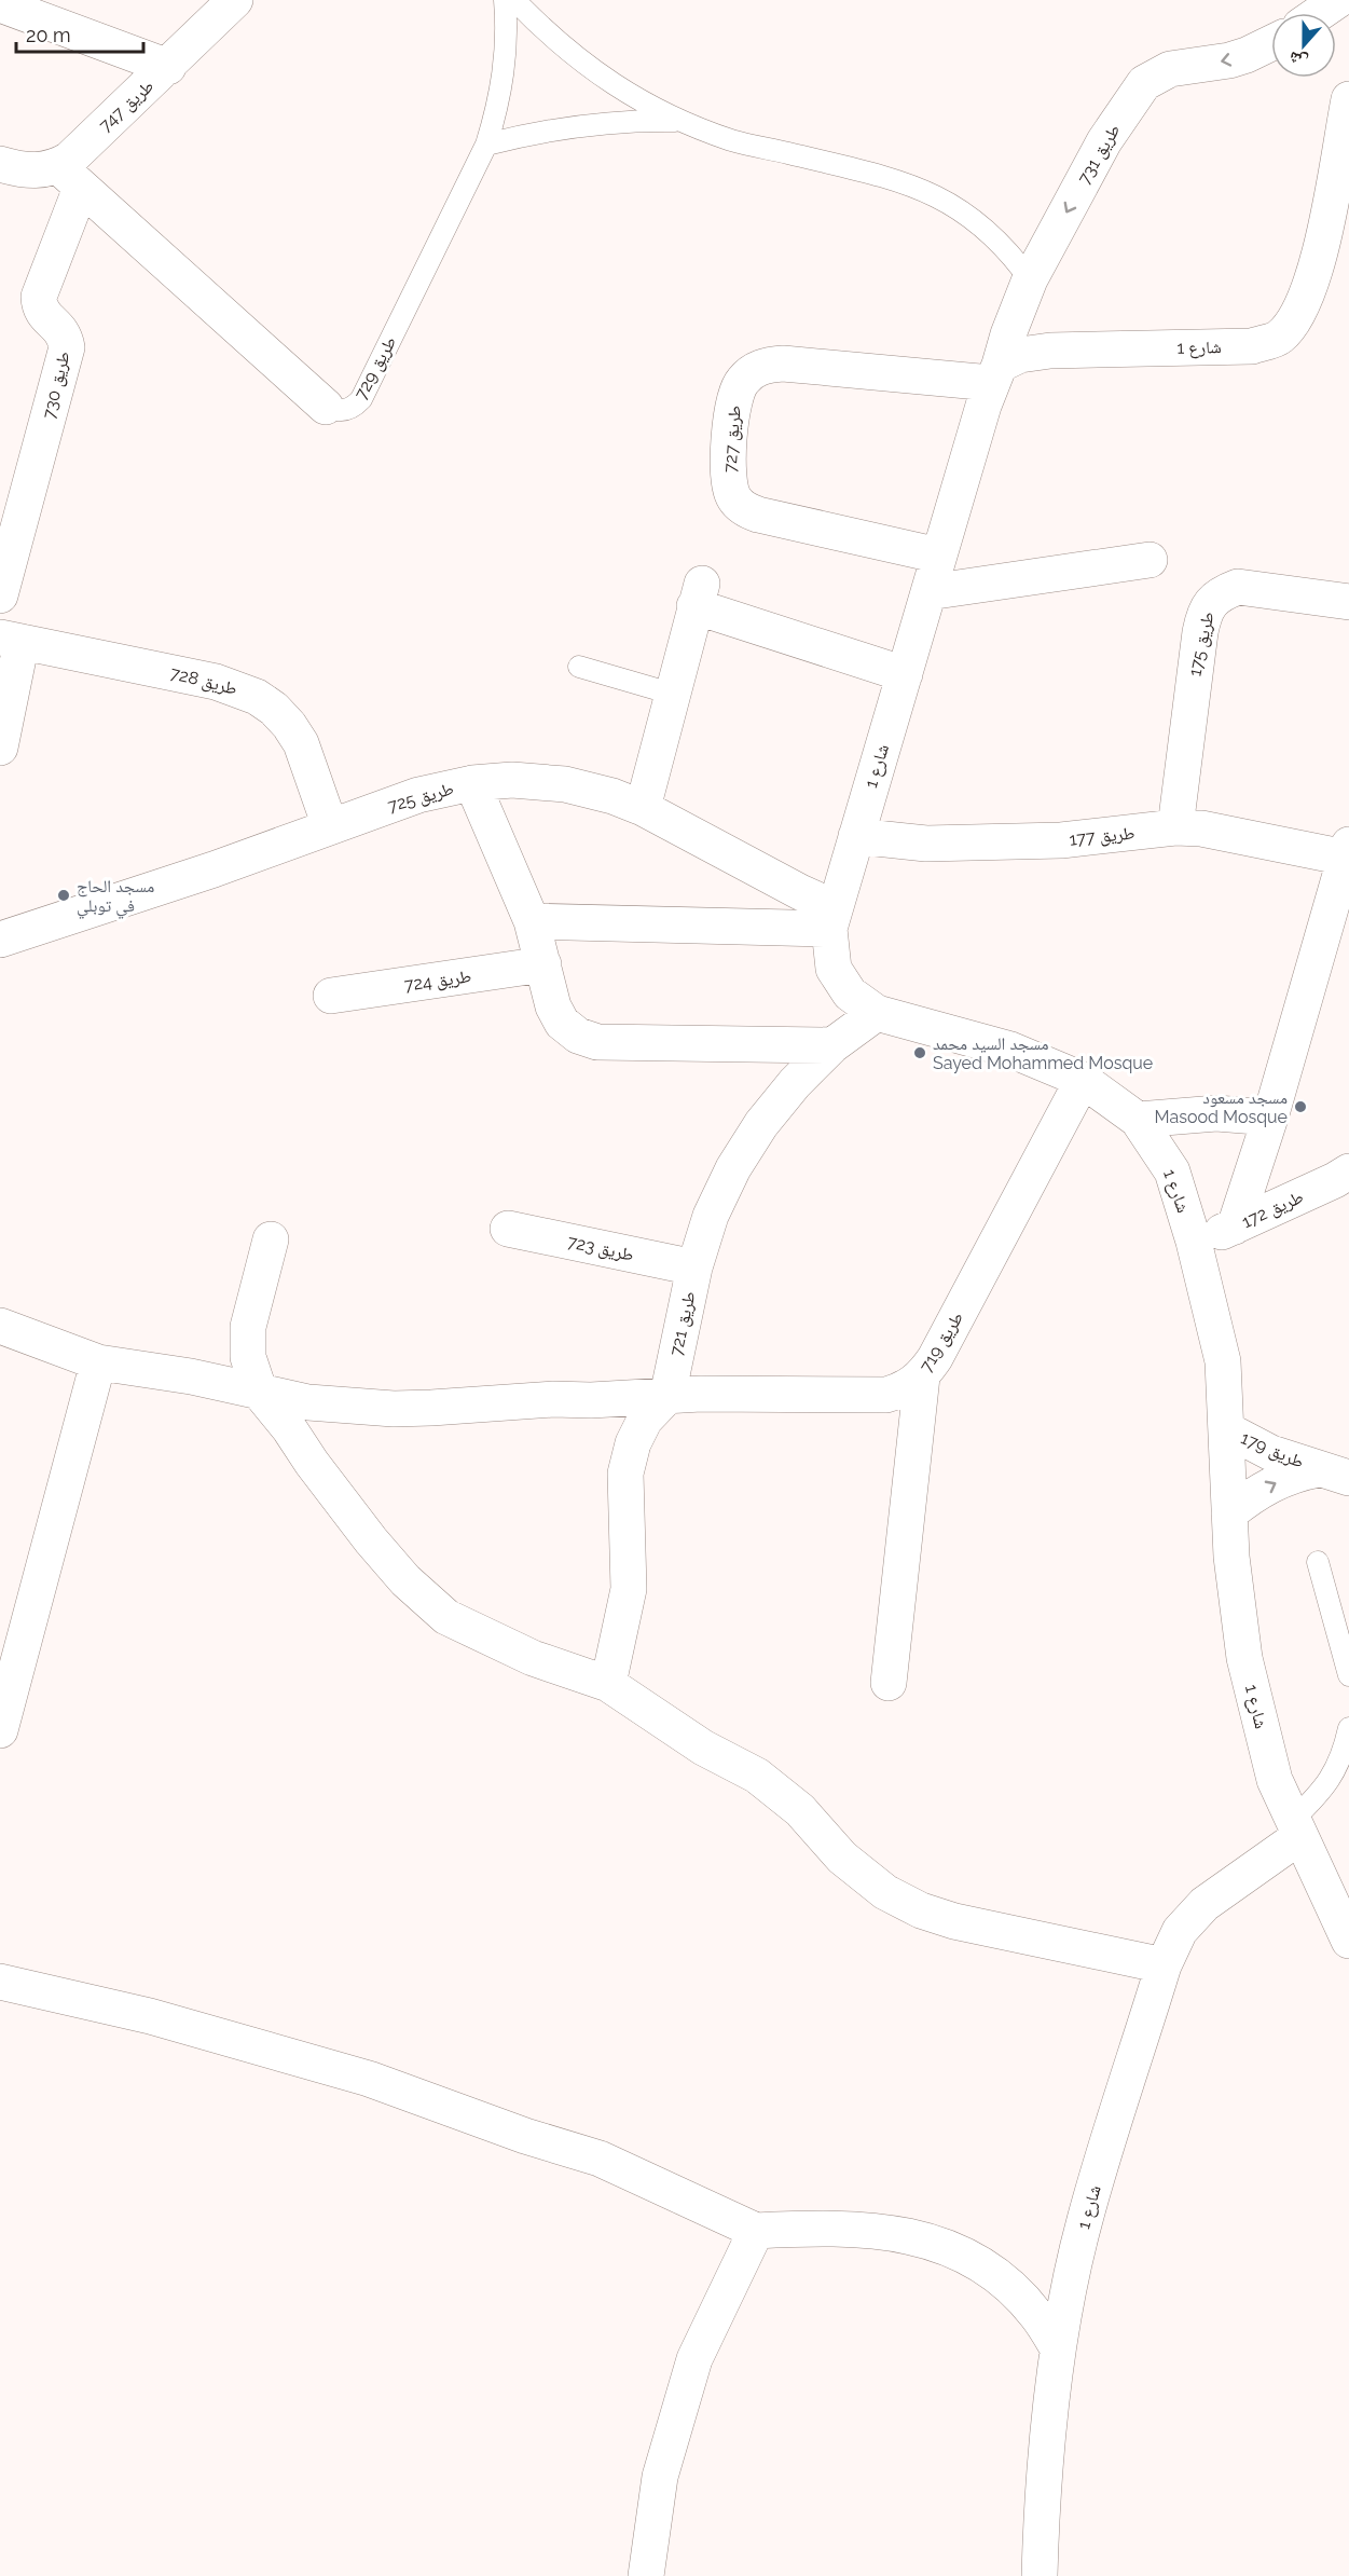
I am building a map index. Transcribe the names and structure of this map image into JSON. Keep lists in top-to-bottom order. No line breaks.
{"streets":{"street":["طريق 747","طريق 731","شارع 1","طريق 729","طريق 730","طريق 727","طريق 175","طريق 728","طريق 725","طريق 177","طريق 724","طريق 172","طريق 723","طريق 721","طريق 719","طريق 179"]},"crossings":[["طريق 747","طريق 729"],["طريق 747","طريق 730"],["طريق 731","شارع 1"],["طريق 731","طريق 727"],["شارع 1","طريق 727"],["شارع 1","طريق 725"],["شارع 1","طريق 177"],["شارع 1","طريق 172"],["شارع 1","طريق 721"],["شارع 1","طريق 719"],["شارع 1","طريق 179"],["طريق 729","طريق 730"],["طريق 175","طريق 177"],["طريق 728","طريق 725"],["طريق 723","طريق 721"],["طريق 721","طريق 719"]],"one_way":["طريق 731","طريق 179"],"places":["مسجد الحاج في توبلي","مسجد السيد محمد Sayed Mohammed Mosque","مسجد مسعود Masood Mosque"],"scale_bar":"20 m","north":"bottom"}
